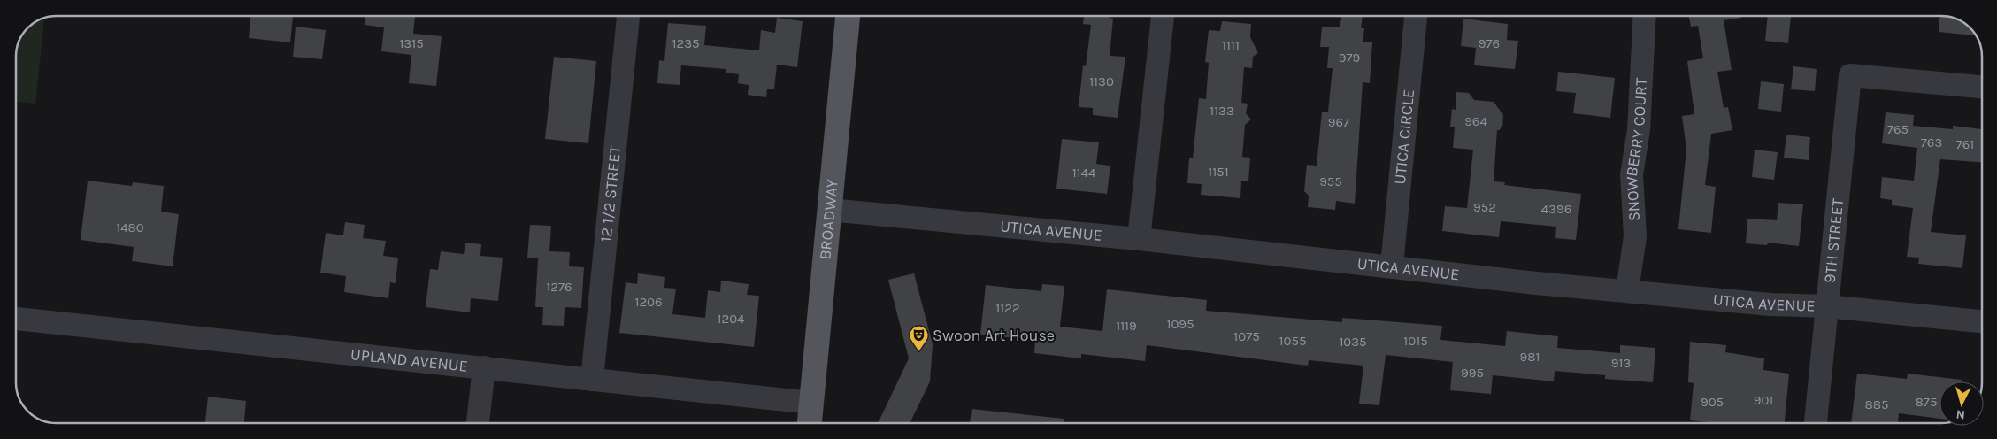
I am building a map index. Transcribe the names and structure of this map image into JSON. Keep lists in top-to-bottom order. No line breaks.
{"streets":{"main road":["BROADWAY"],"street":["UTICA CIRCLE","SNOWBERRY COURT","12 1/2 STREET","UTICA AVENUE","9TH STREET","UPLAND AVENUE"]},"crossings":[["UTICA CIRCLE","UTICA AVENUE"],["SNOWBERRY COURT","UTICA AVENUE"],["12 1/2 STREET","UPLAND AVENUE"],["BROADWAY","UTICA AVENUE"],["BROADWAY","UPLAND AVENUE"],["UTICA AVENUE","9TH STREET"]],"places":{"theatre":["Swoon Art House"]},"house_numbers":["1315","1235","976","1111","979","1130","1133","964","967","765","763","761","1151","1144","955","952","4396","1480","1276","1206","1122","1204","1095","1119","1075","1055","1015","1035","981","913","995","901","905","875","885"],"north":"bottom"}
